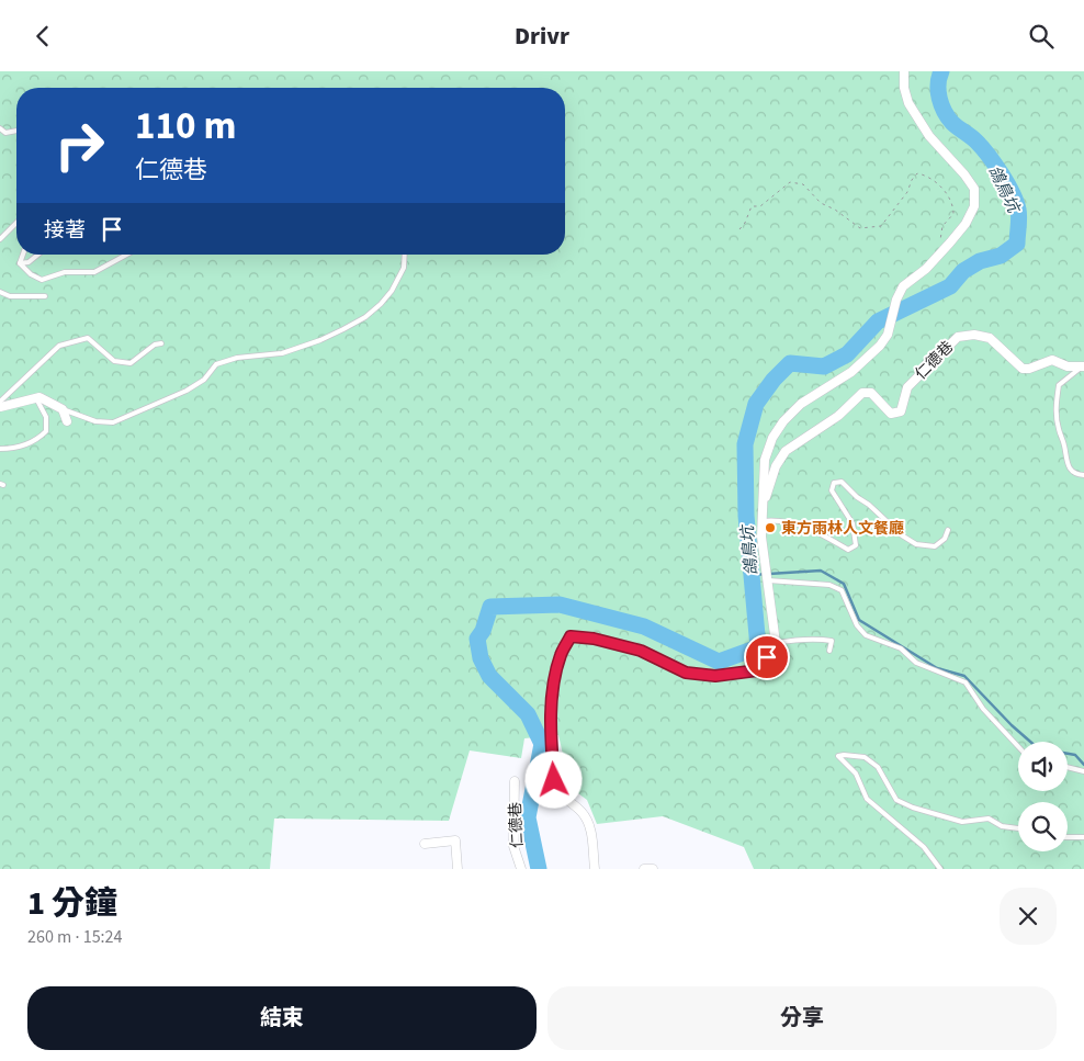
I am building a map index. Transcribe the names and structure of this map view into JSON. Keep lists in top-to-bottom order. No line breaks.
{"streets":{"street":["仁德巷"]},"water":["鴿鳥坑"],"places":["東方雨林人文餐廳"],"page":{"header":"Drivr","turn":["110 m","仁德巷"],"then":"接著","heading":["1 分鐘","260 m · 15:24"],"buttons":["結束","分享"]}}
